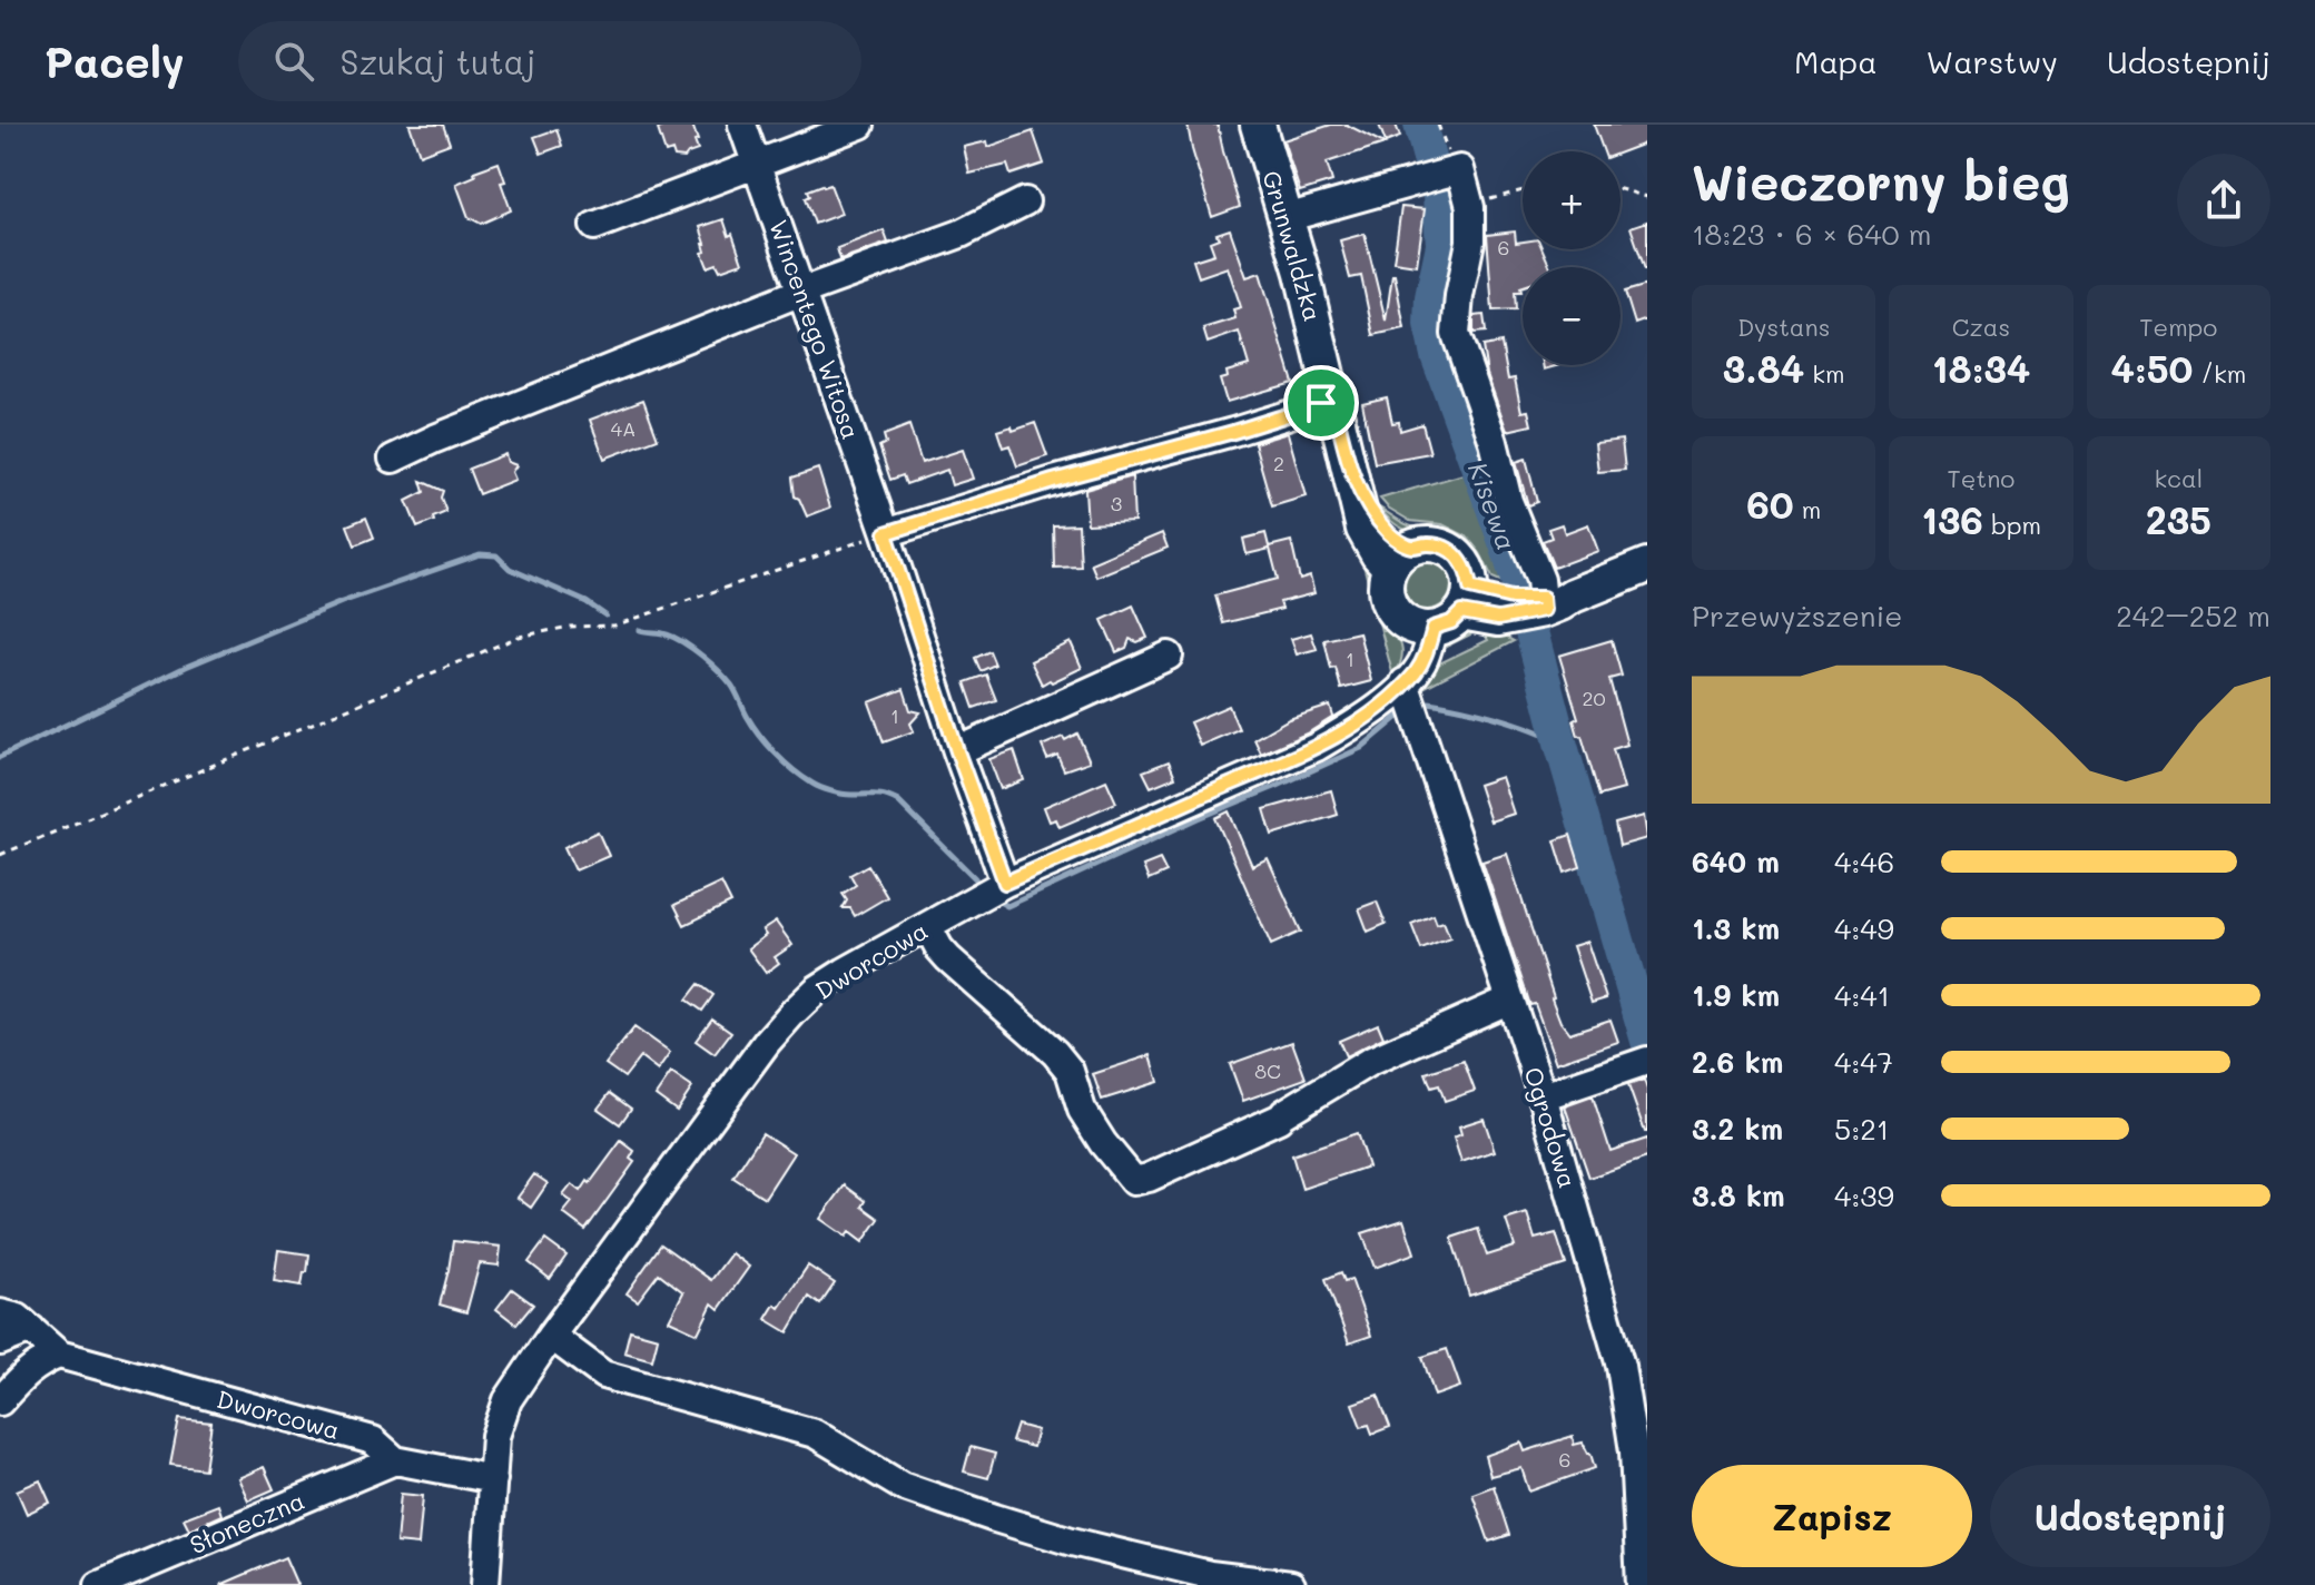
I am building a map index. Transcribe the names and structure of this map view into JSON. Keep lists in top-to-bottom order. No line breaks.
{"streets":{"main road":["Grunwaldzka"],"street":["Wincentego Witosa","Dworcowa","Ogrodowa","Słoneczna"]},"crossings":[["Wincentego Witosa","Dworcowa"],["Dworcowa","Ogrodowa"],["Dworcowa","Słoneczna"]],"water":["Kisewa"],"house_numbers":["6","4A","2","3","1","20","1","8C","6"],"page":{"header":"Pacely","search":"Szukaj tutaj","nav":["Mapa","Warstwy","Udostępnij"],"heading":["Wieczorny bieg","18:23 · 6 × 640 m"],"map_buttons":["+","−"],"stats":[["Dystans","3.84 km"],["Czas","18:34"],["Tempo","4:50 /km"],["60 m"],["Tętno","136 bpm"],["kcal","235"]],"chart":["Przewyższenie","242–252 m"],"list":[{"name":"640 m","note":"4:46"},{"name":"1.3 km","note":"4:49"},{"name":"1.9 km","note":"4:41"},{"name":"2.6 km","note":"4:47"},{"name":"3.2 km","note":"5:21"},{"name":"3.8 km","note":"4:39"}],"buttons":["Zapisz","Udostępnij"]}}
